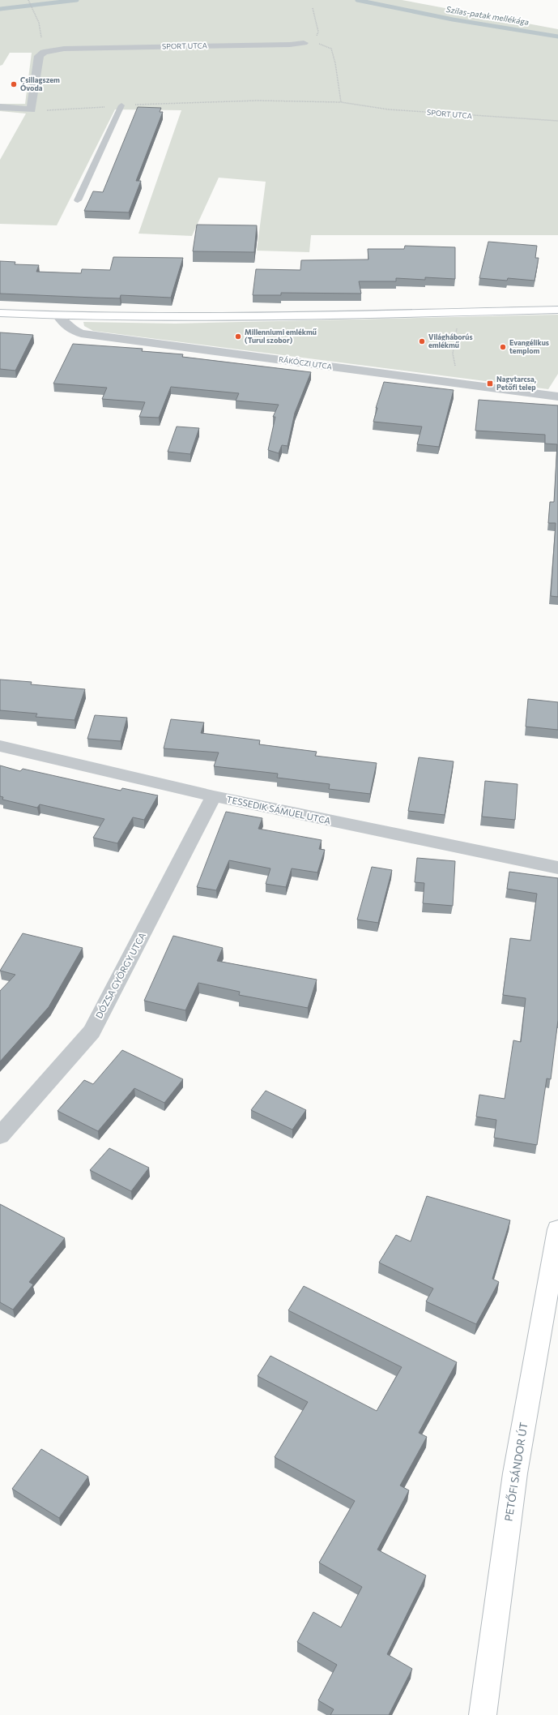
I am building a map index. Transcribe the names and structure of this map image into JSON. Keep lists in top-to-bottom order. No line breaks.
{"streets":{"main road":["PETŐFI SÁNDOR ÚT"],"street":["SPORT UTCA","RÁKÓCZI UTCA","TESSEDIK SÁMUEL UTCA","DÓZSA GYÖRGY UTCA"]},"crossings":[["TESSEDIK SÁMUEL UTCA","DÓZSA GYÖRGY UTCA"]],"water":["Szilas-patak mellékága"],"places":{"other":["Csillagszem Óvoda","Millenniumi emlékmű (Turul szobor)","Világháborús emlékmű","Evangélikus templom"],"transit":["Nagytarcsa, Petőfi telep"]}}
